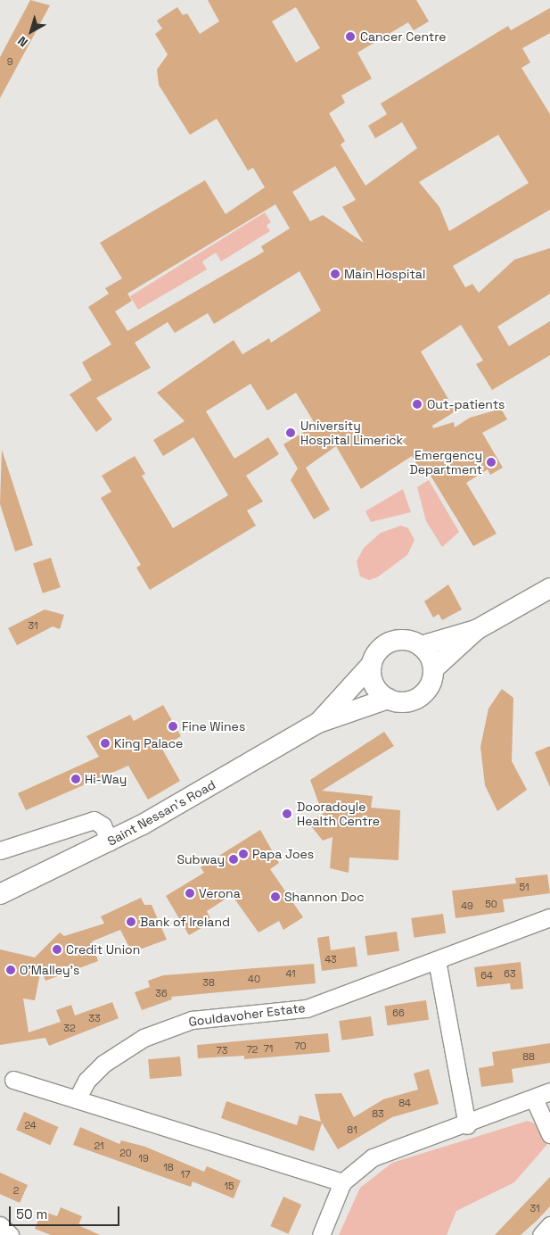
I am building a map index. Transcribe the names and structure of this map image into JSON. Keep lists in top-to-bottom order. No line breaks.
{"streets":{"main road":["Saint Nessan's Road"],"street":["Gouldavoher Estate"]},"places":["Cancer Centre","Main Hospital","Out-patients","University Hospital Limerick","Emergency Department","Fine Wines","King Palace","Hi-Way","Dooradoyle Health Centre","Papa Joes","Subway","Verona","Shannon Doc","Bank of Ireland","Credit Union","O'Malley's"],"house_numbers":["9","31","51","50","49","43","41","63","64","40","38","36","66","33","32","70","71","72","73","88","84","83","24","81","21","20","19","18","17","15","2","31"],"scale_bar":"50 m","north":"bottom left"}
